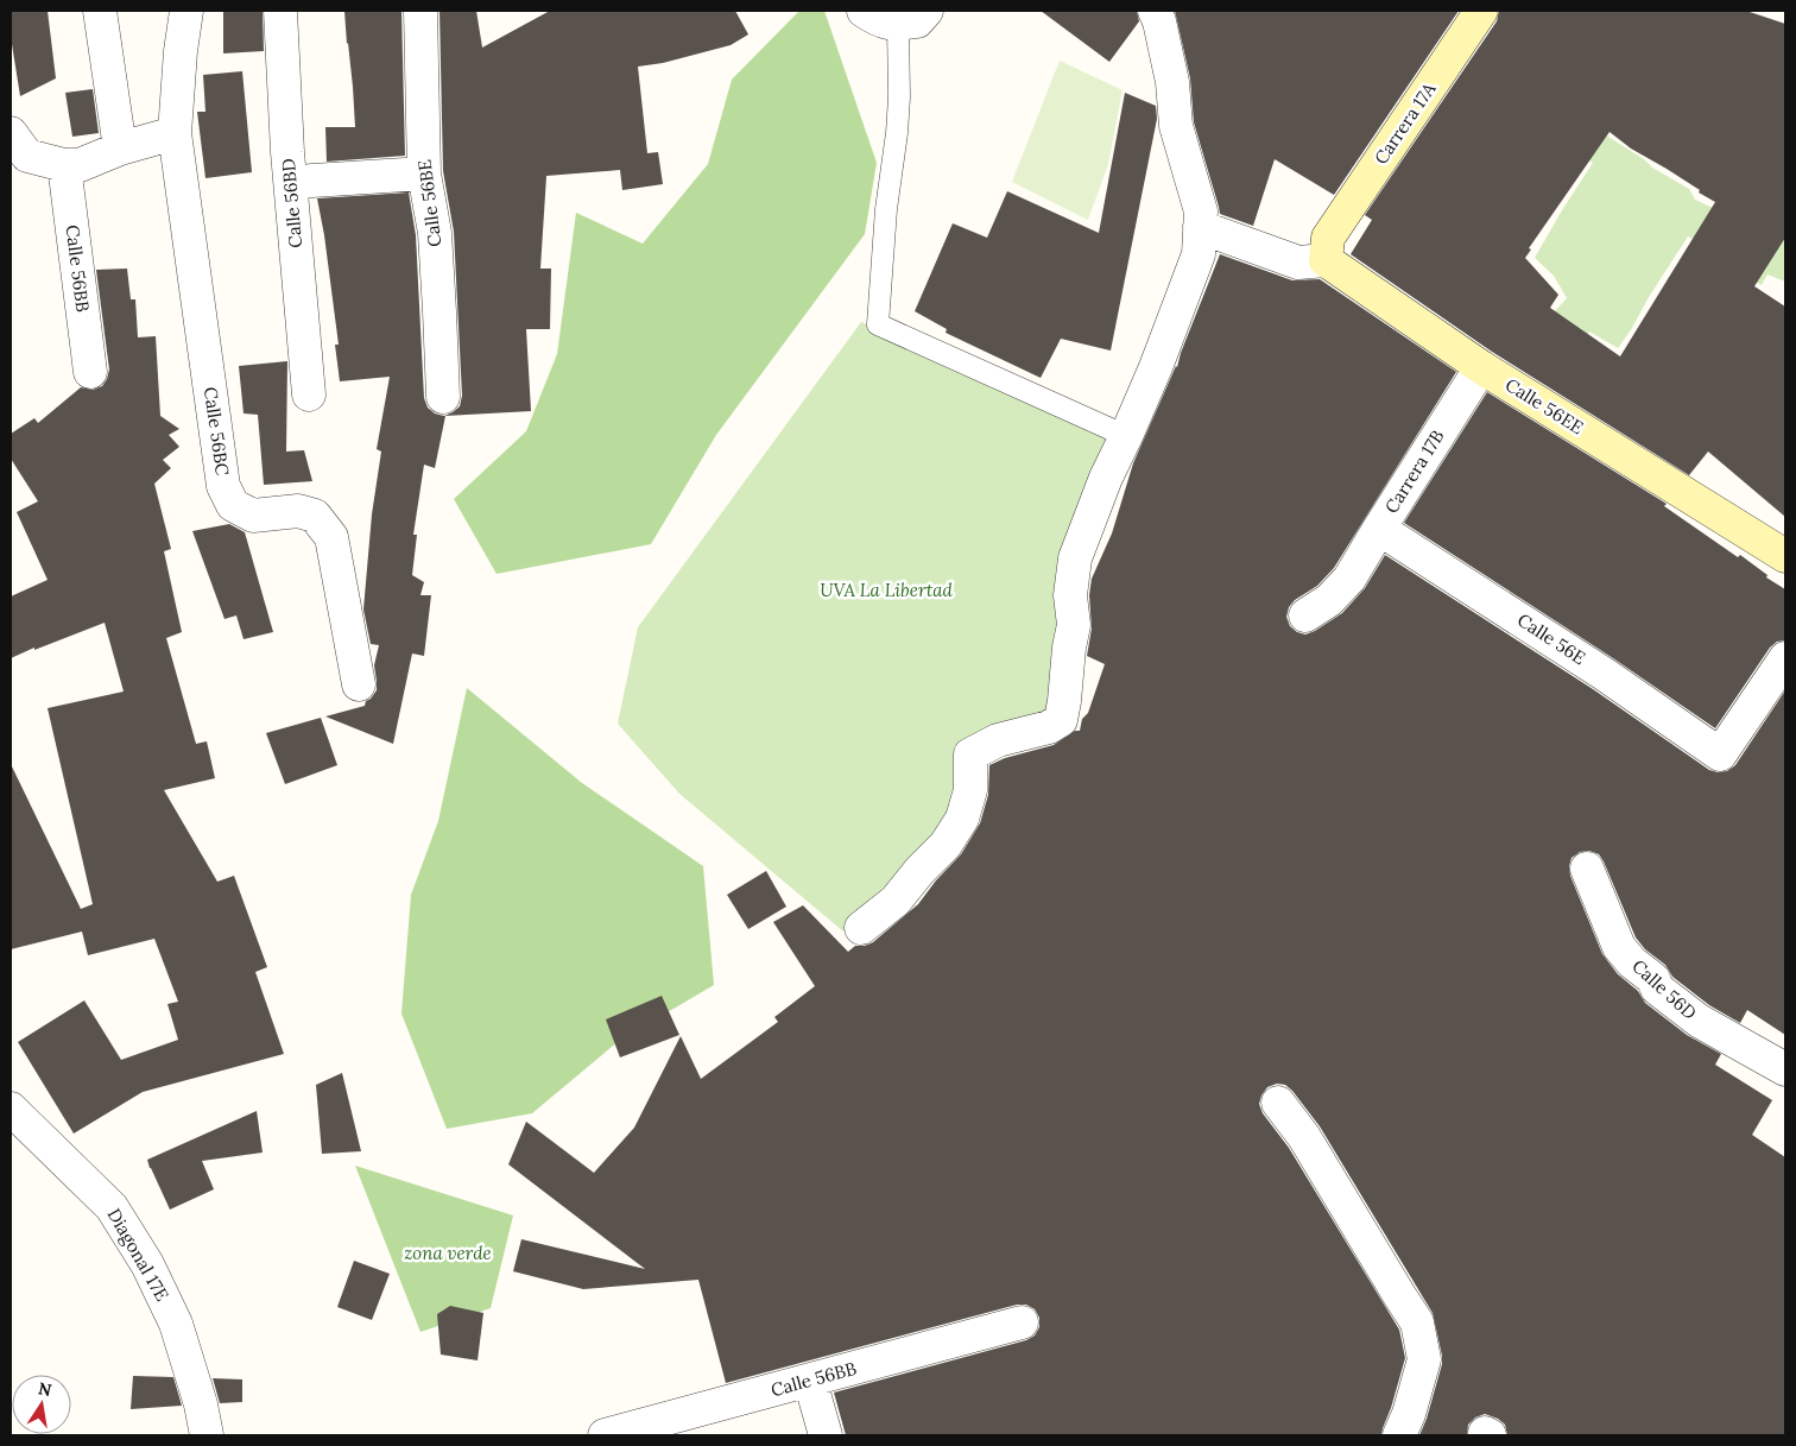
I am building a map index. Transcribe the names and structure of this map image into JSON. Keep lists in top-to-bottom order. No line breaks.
{"streets":{"street":["Carrera 17A","Calle 56BD","Calle 56BE","Calle 56BB","Calle 56EE","Calle 56BC","Carrera 17B","Calle 56E","Calle 56D","Diagonal 17E"]},"crossings":[["Carrera 17A","Calle 56EE"],["Calle 56EE","Carrera 17B"],["Carrera 17B","Calle 56E"]],"parks":["UVA La Libertad","zona verde"],"north":"top"}
